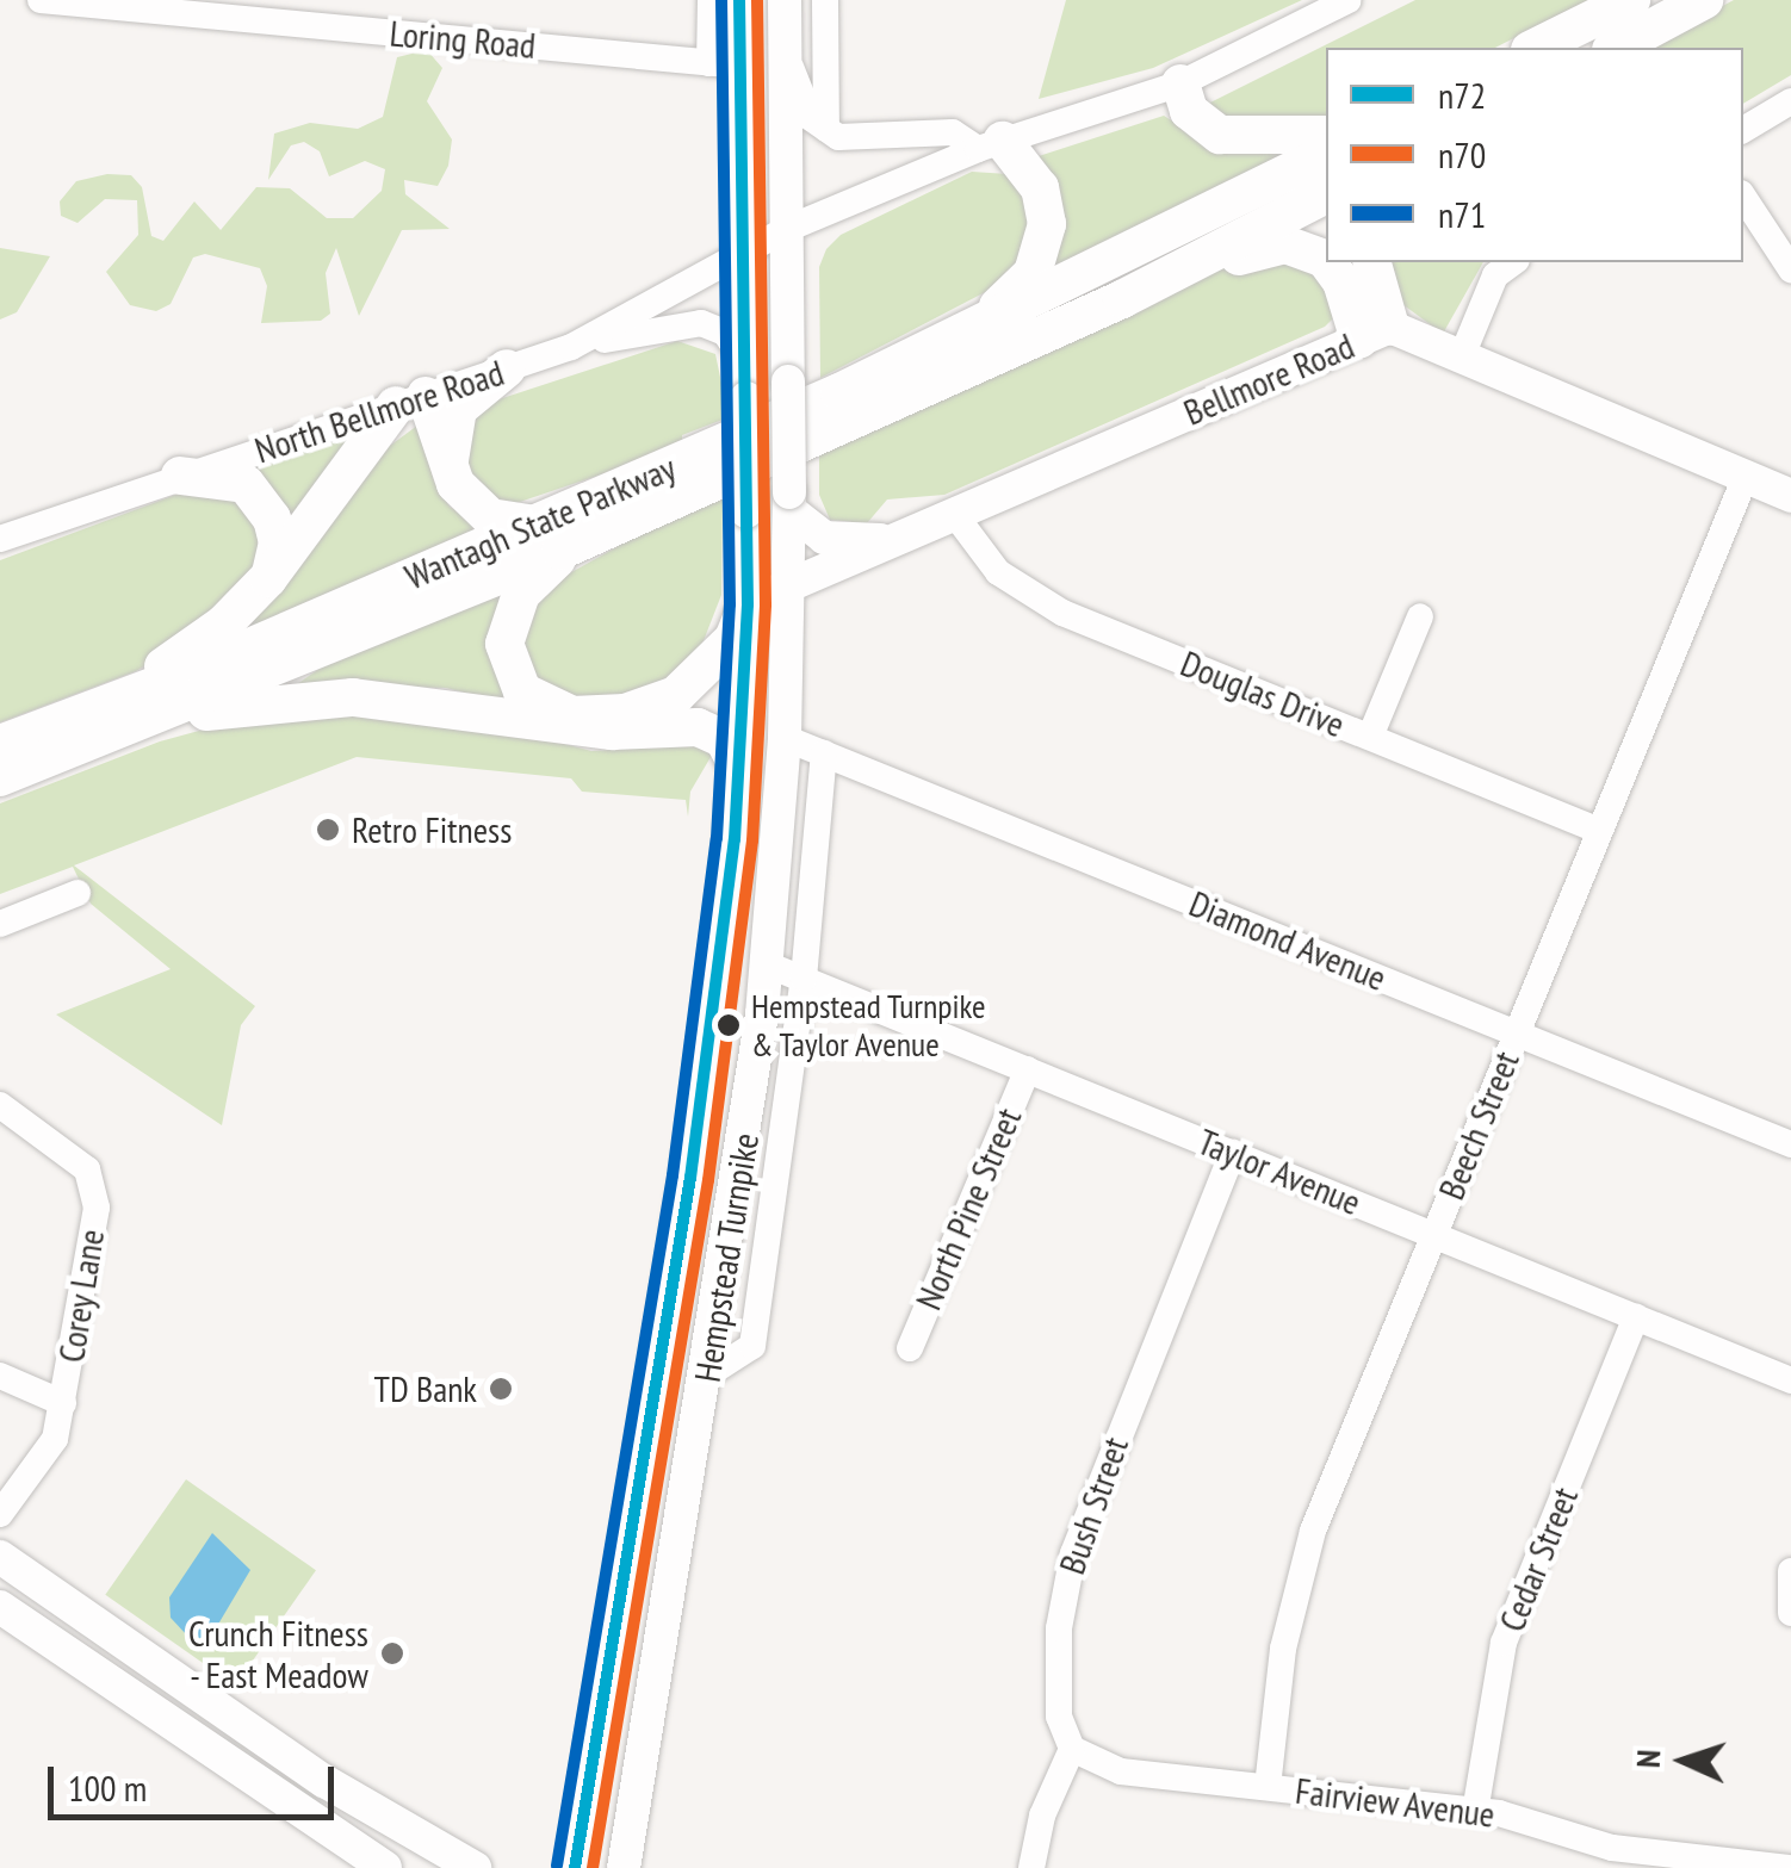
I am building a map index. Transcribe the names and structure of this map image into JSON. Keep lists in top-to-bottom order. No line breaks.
{"streets":{"highway":["Wantagh State Parkway"],"main road":["Bellmore Road","Hempstead Turnpike"],"street":["Loring Road","North Bellmore Road","Douglas Drive","Diamond Avenue","Beech Street","Taylor Avenue","North Pine Street","Corey Lane","Bush Street","Cedar Street","Fairview Avenue"]},"crossings":[["Loring Road","Hempstead Turnpike"],["Bellmore Road","Douglas Drive"],["Bellmore Road","Beech Street"],["Bellmore Road","Hempstead Turnpike"],["North Bellmore Road","Hempstead Turnpike"],["Douglas Drive","Beech Street"],["Diamond Avenue","Beech Street"],["Diamond Avenue","Hempstead Turnpike"],["Beech Street","Taylor Avenue"],["Beech Street","Fairview Avenue"],["Taylor Avenue","North Pine Street"],["Taylor Avenue","Hempstead Turnpike"],["Taylor Avenue","Bush Street"],["Taylor Avenue","Cedar Street"],["Bush Street","Fairview Avenue"],["Cedar Street","Fairview Avenue"]],"places":["Retro Fitness","Hempstead Turnpike & Taylor Avenue","TD Bank","Crunch Fitness - East Meadow"],"lines":["transit line n72","transit line n70","transit line n71"],"legend":["n72","n70","n71"],"scale_bar":"100 m","north":"left"}
